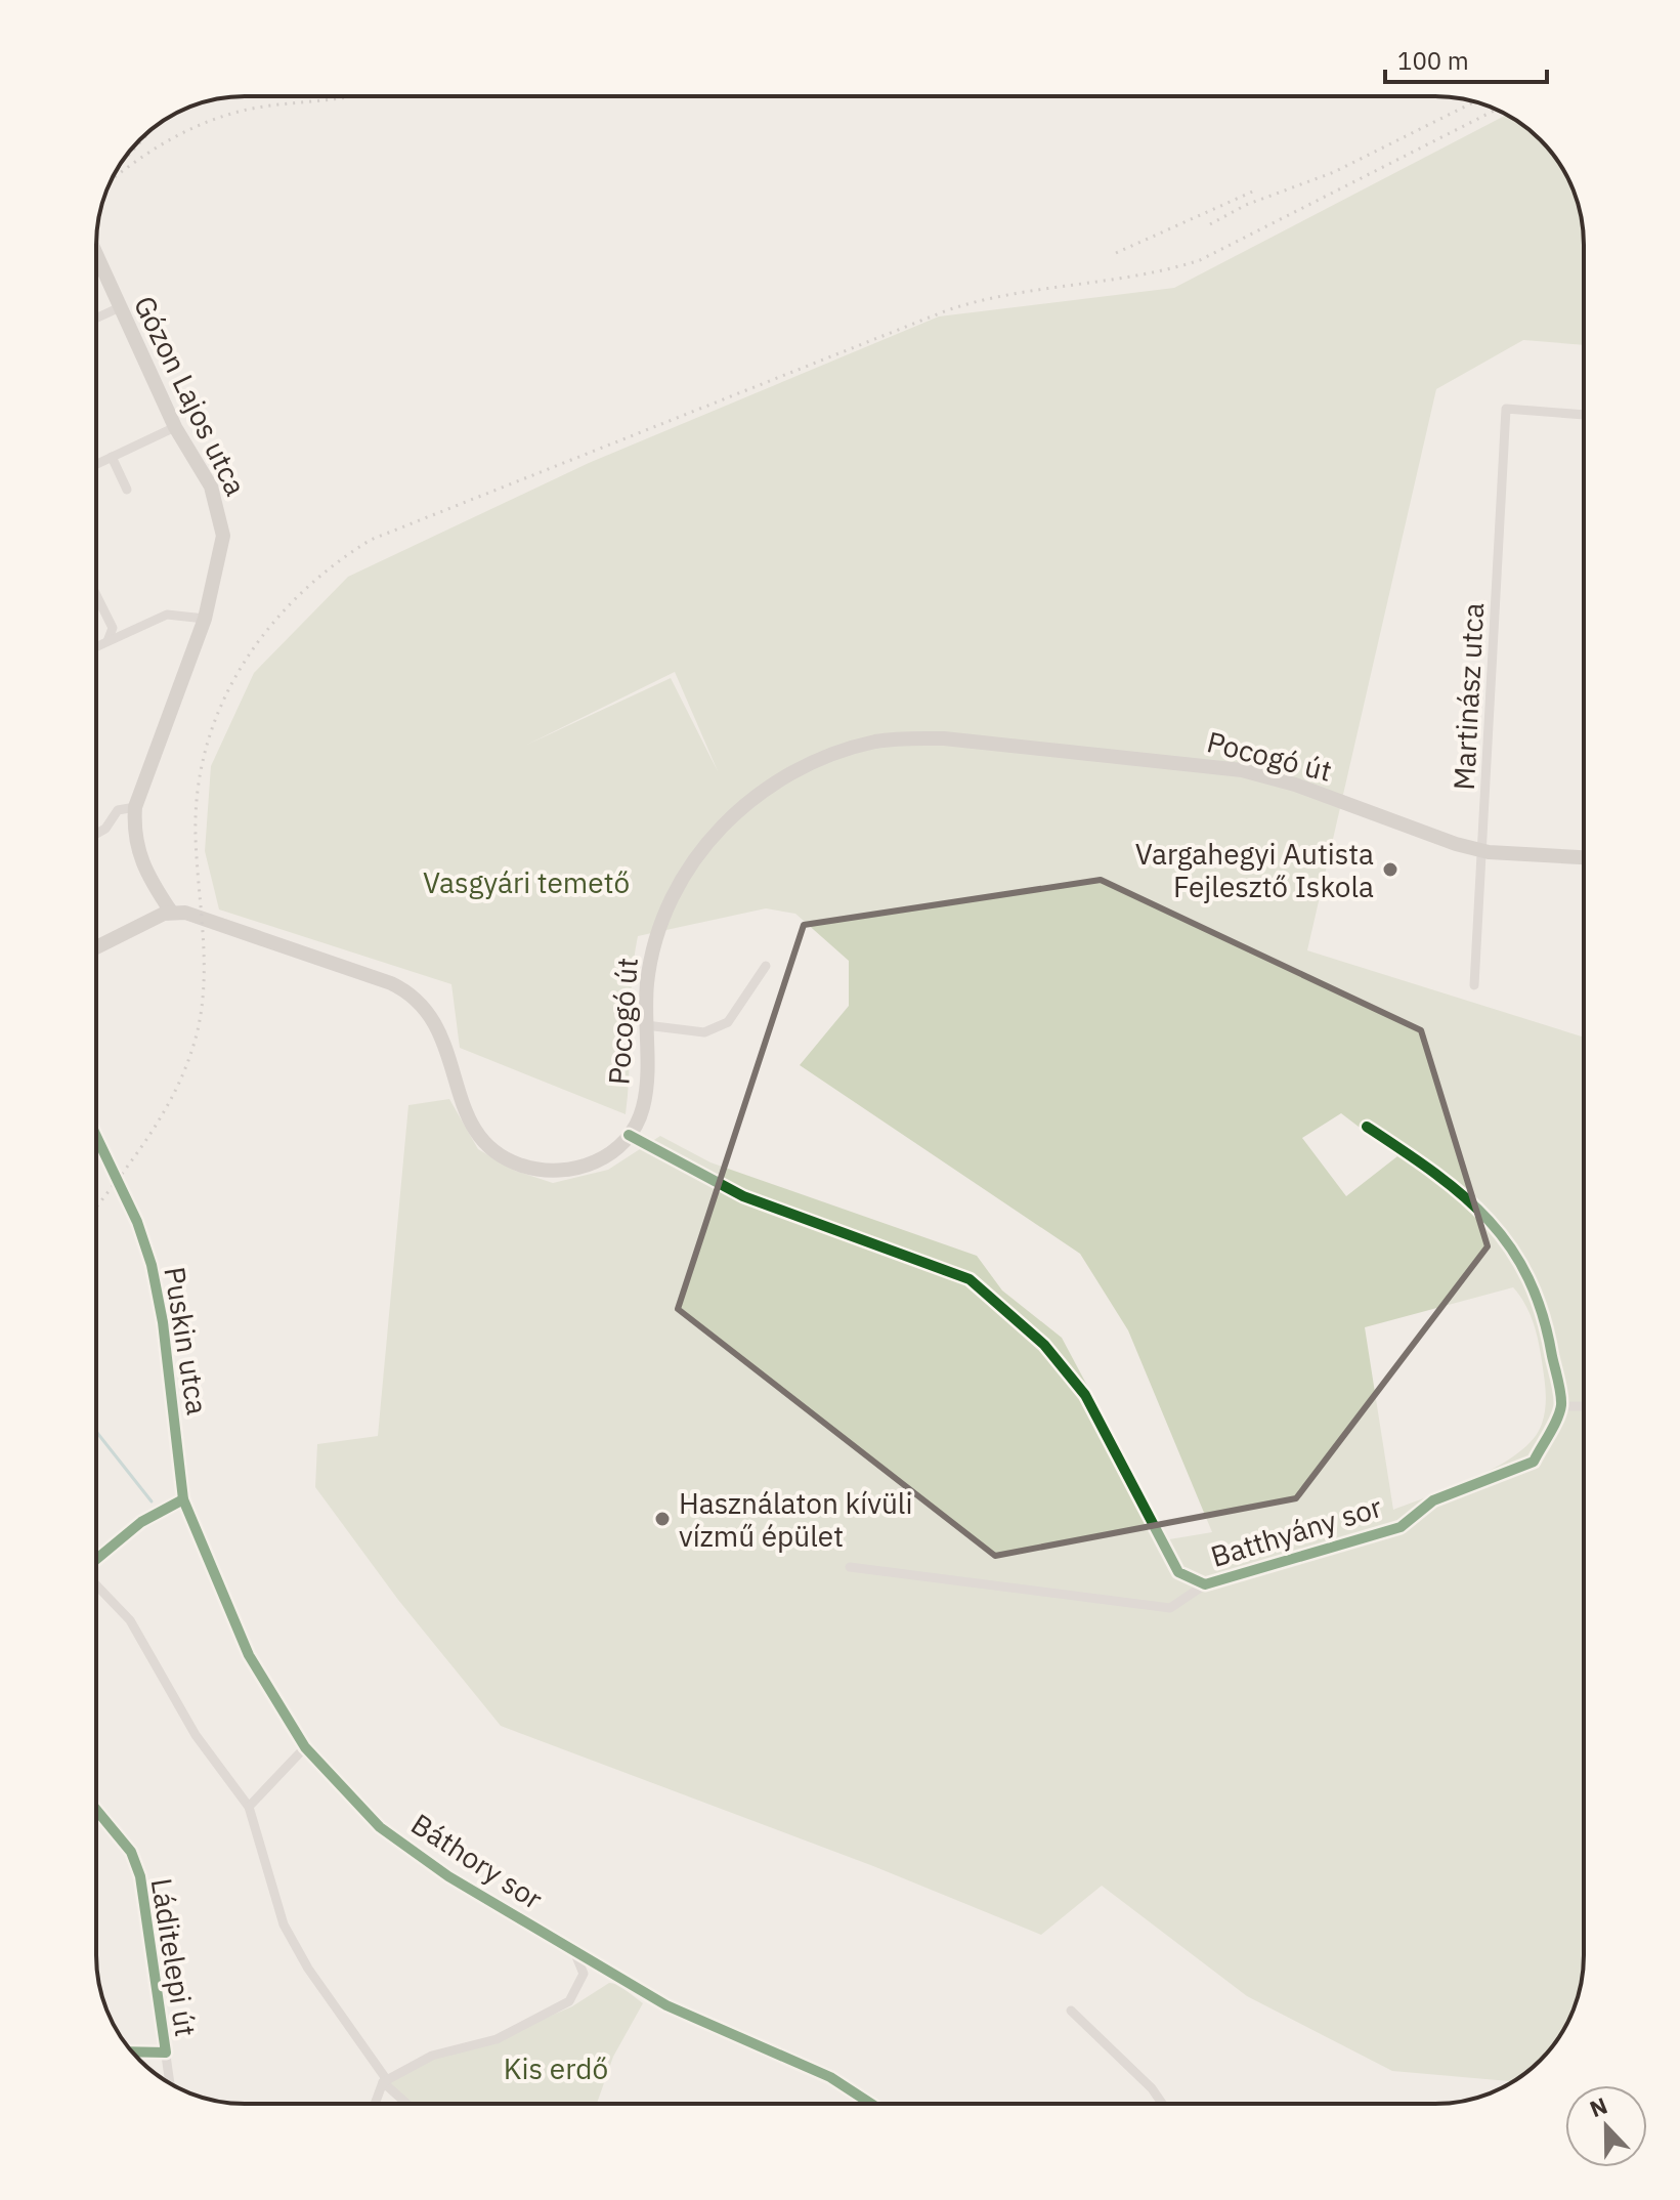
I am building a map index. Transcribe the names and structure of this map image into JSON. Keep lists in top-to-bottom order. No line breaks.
{"streets":{"main road":["Gózon Lajos utca","Pocogó út"],"street":["Martinász utca","Puskin utca","Batthyány sor","Báthory sor","Láditelepi út"]},"crossings":[["Gózon Lajos utca","Pocogó út"],["Martinász utca","Pocogó út"],["Pocogó út","Batthyány sor"],["Puskin utca","Báthory sor"]],"parks":["Vasgyári temető","Kis erdő"],"places":["Vargahegyi Autista Fejlesztő Iskola","Használaton kívüli vízmű épület"],"scale_bar":"100 m","north":"top"}
